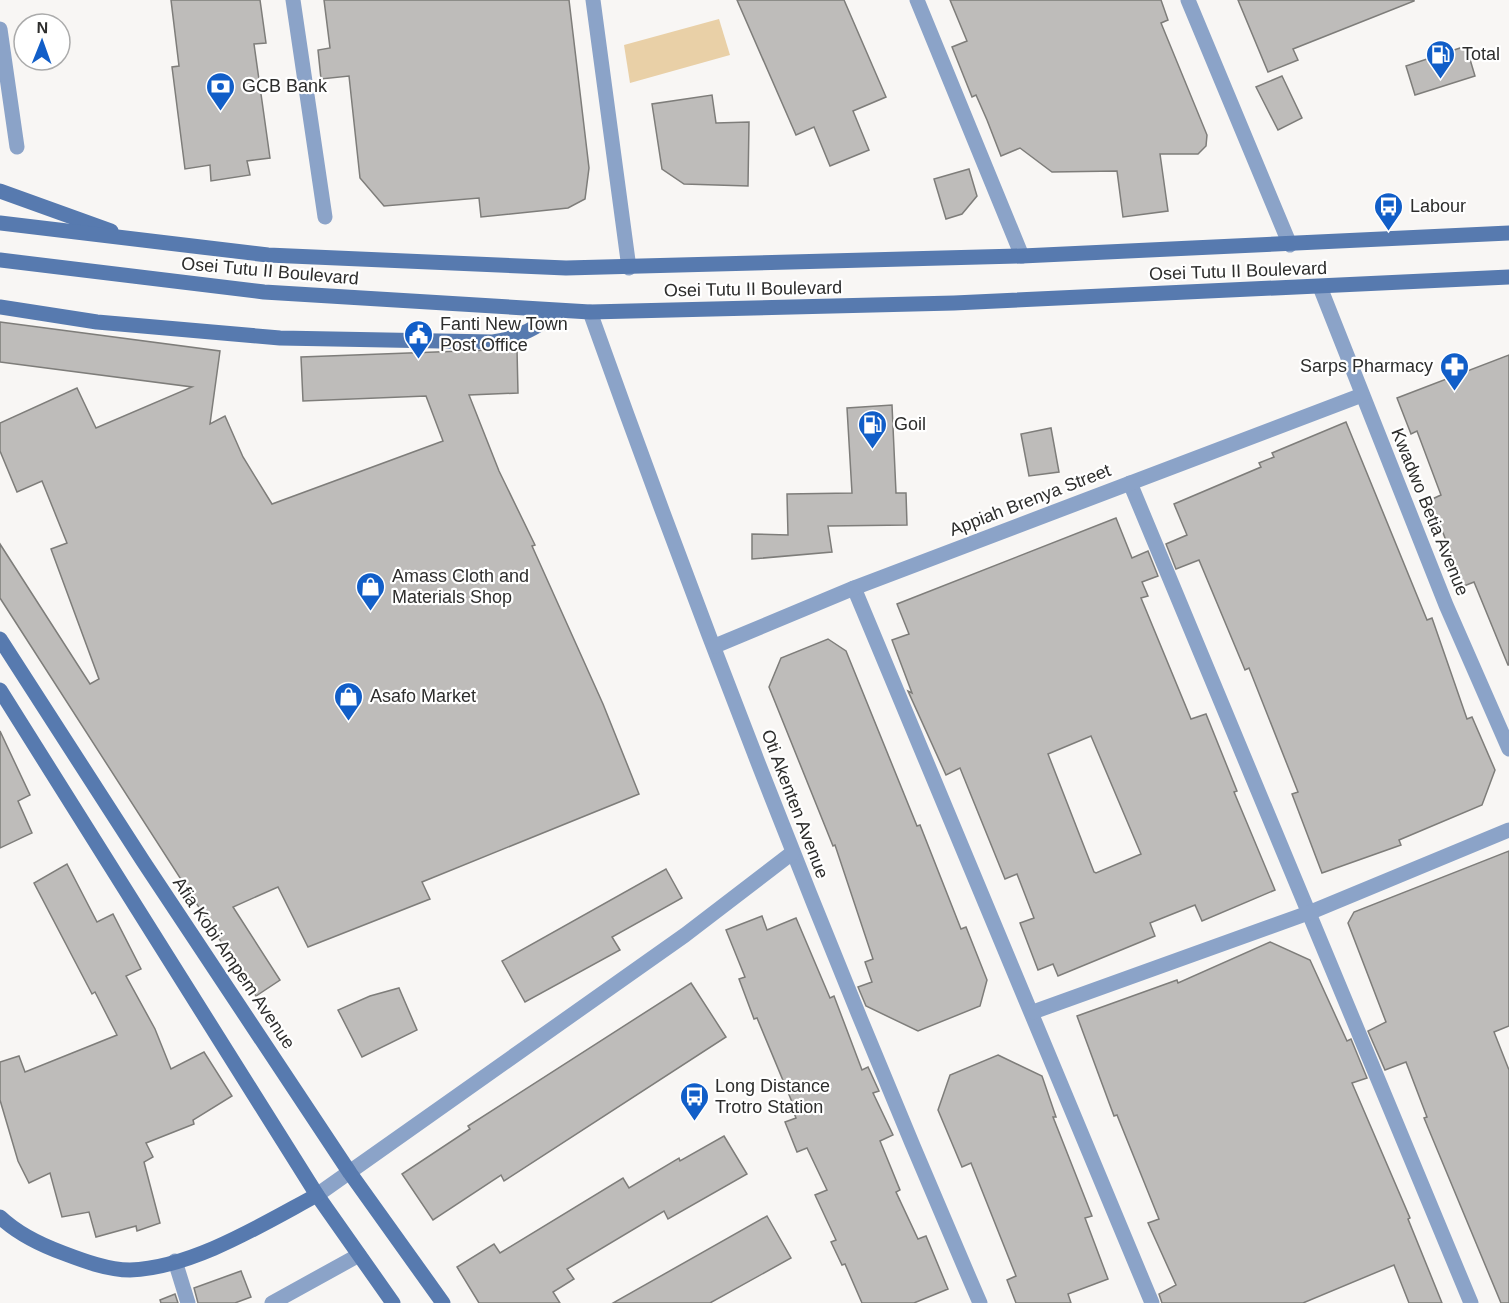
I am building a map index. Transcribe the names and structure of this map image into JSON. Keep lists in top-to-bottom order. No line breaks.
{"streets":{"main road":["Osei Tutu II Boulevard","Afia Kobi Ampem Avenue"],"street":["Appiah Brenya Street","Kwadwo Betia Avenue","Oti Akenten Avenue"]},"crossings":[["Osei Tutu II Boulevard","Kwadwo Betia Avenue"],["Osei Tutu II Boulevard","Oti Akenten Avenue"],["Appiah Brenya Street","Kwadwo Betia Avenue"],["Appiah Brenya Street","Oti Akenten Avenue"]],"places":{"fuel station":["Total","Goil"],"bank":["GCB Bank"],"bus stop":["Labour","Long Distance Trotro Station"],"public building":["Fanti New Town Post Office"],"pharmacy":["Sarps Pharmacy"],"shop":["Amass Cloth and Materials Shop","Asafo Market"]},"north":"top"}
